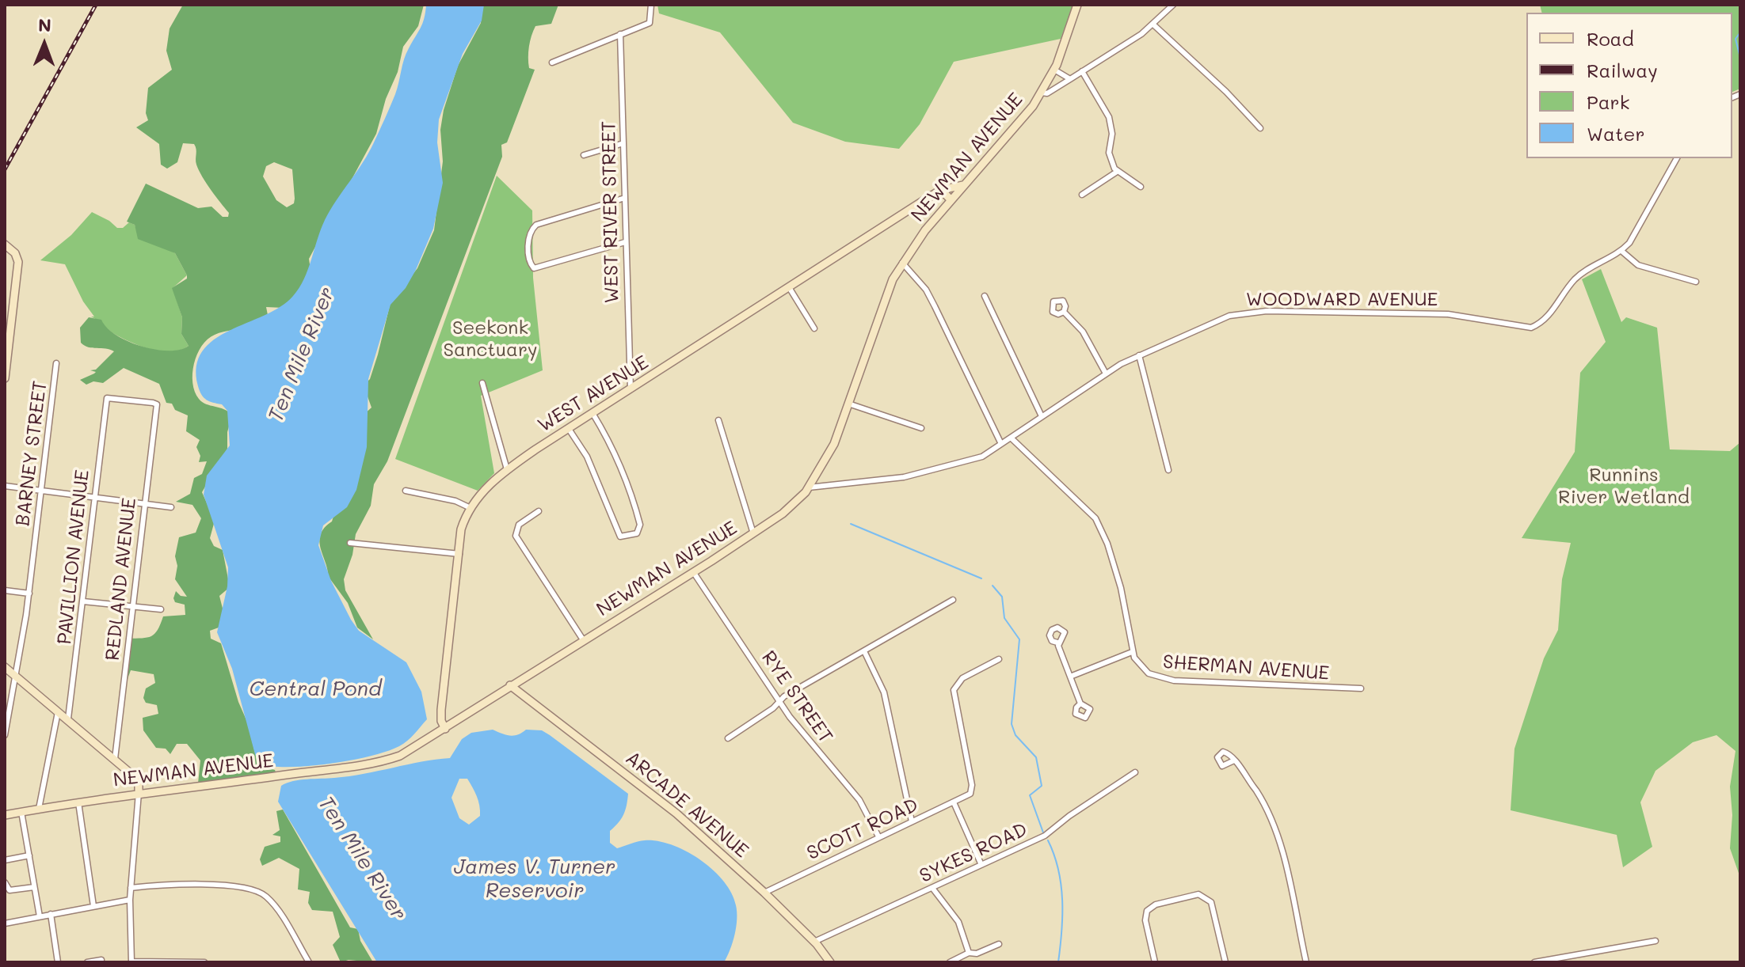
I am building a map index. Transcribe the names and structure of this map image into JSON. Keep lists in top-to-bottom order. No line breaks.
{"streets":{"main road":["NEWMAN AVENUE","WEST AVENUE","ARCADE AVENUE"],"street":["WEST RIVER STREET","WOODWARD AVENUE","BARNEY STREET","PAVILLION AVENUE","REDLAND AVENUE","SHERMAN AVENUE","RYE STREET","SCOTT ROAD","SYKES ROAD"]},"crossings":[["NEWMAN AVENUE","WOODWARD AVENUE"],["NEWMAN AVENUE","WEST AVENUE"],["NEWMAN AVENUE","RYE STREET"],["NEWMAN AVENUE","ARCADE AVENUE"],["WEST RIVER STREET","WEST AVENUE"],["PAVILLION AVENUE","REDLAND AVENUE"],["RYE STREET","SCOTT ROAD"],["ARCADE AVENUE","SCOTT ROAD"],["ARCADE AVENUE","SYKES ROAD"]],"water":["Ten Mile River","Central Pond","James V. Turner Reservoir"],"parks":["Seekonk Sanctuary","Runnins River Wetland"],"legend":["Road","Railway","Park","Water"],"north":"top"}
